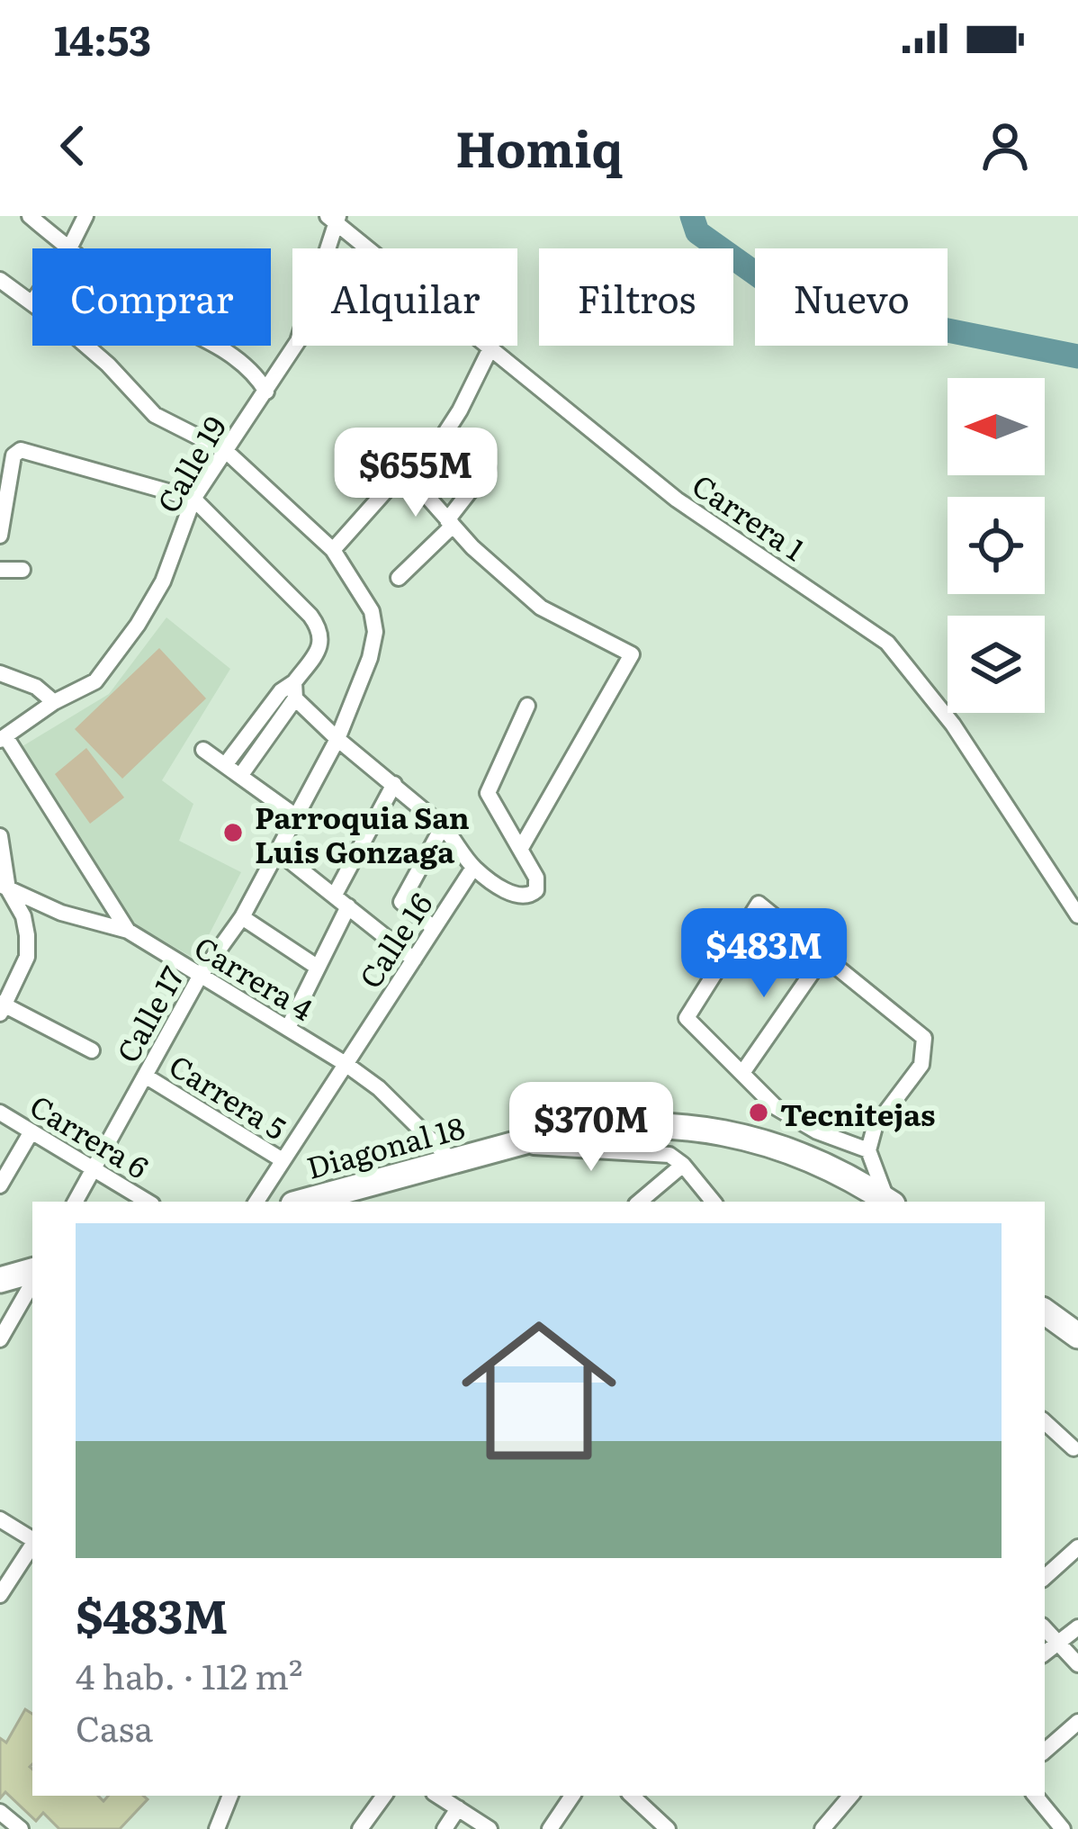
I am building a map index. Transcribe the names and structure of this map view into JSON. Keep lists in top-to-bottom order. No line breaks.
{"streets":{"main road":["Diagonal 18"],"street":["Calle 19","Carrera 1","Calle 16","Carrera 4","Calle 17","Carrera 5","Carrera 6"]},"crossings":[["Calle 19","Carrera 1"],["Calle 19","Calle 17"],["Calle 16","Carrera 4"],["Calle 16","Carrera 5"],["Carrera 4","Calle 17"],["Carrera 4","Diagonal 18"],["Calle 17","Carrera 5"],["Calle 17","Carrera 6"]],"places":["Parroquia San Luis Gonzaga","Tecnitejas"],"north":"left","page":{"status":"14:53","header":"Homiq","chip":["Comprar","Alquilar","Filtros","Nuevo"],"price":["$655M","$483M","$370M"],"list":[{"name":"$483M","note":"4 hab. · 112 m² · Casa"}]}}
